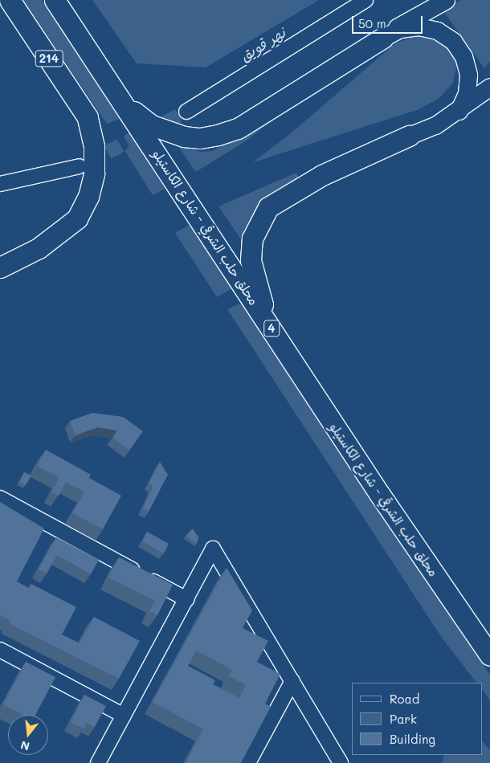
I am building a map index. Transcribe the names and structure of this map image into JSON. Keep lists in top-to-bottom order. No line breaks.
{"streets":{"highway":["214","محلق حلب الشرقي - شارع الكاستيلو","4"]},"water":["نهر قويق"],"legend":["Road","Park","Building"],"scale_bar":"50 m","north":"bottom"}
